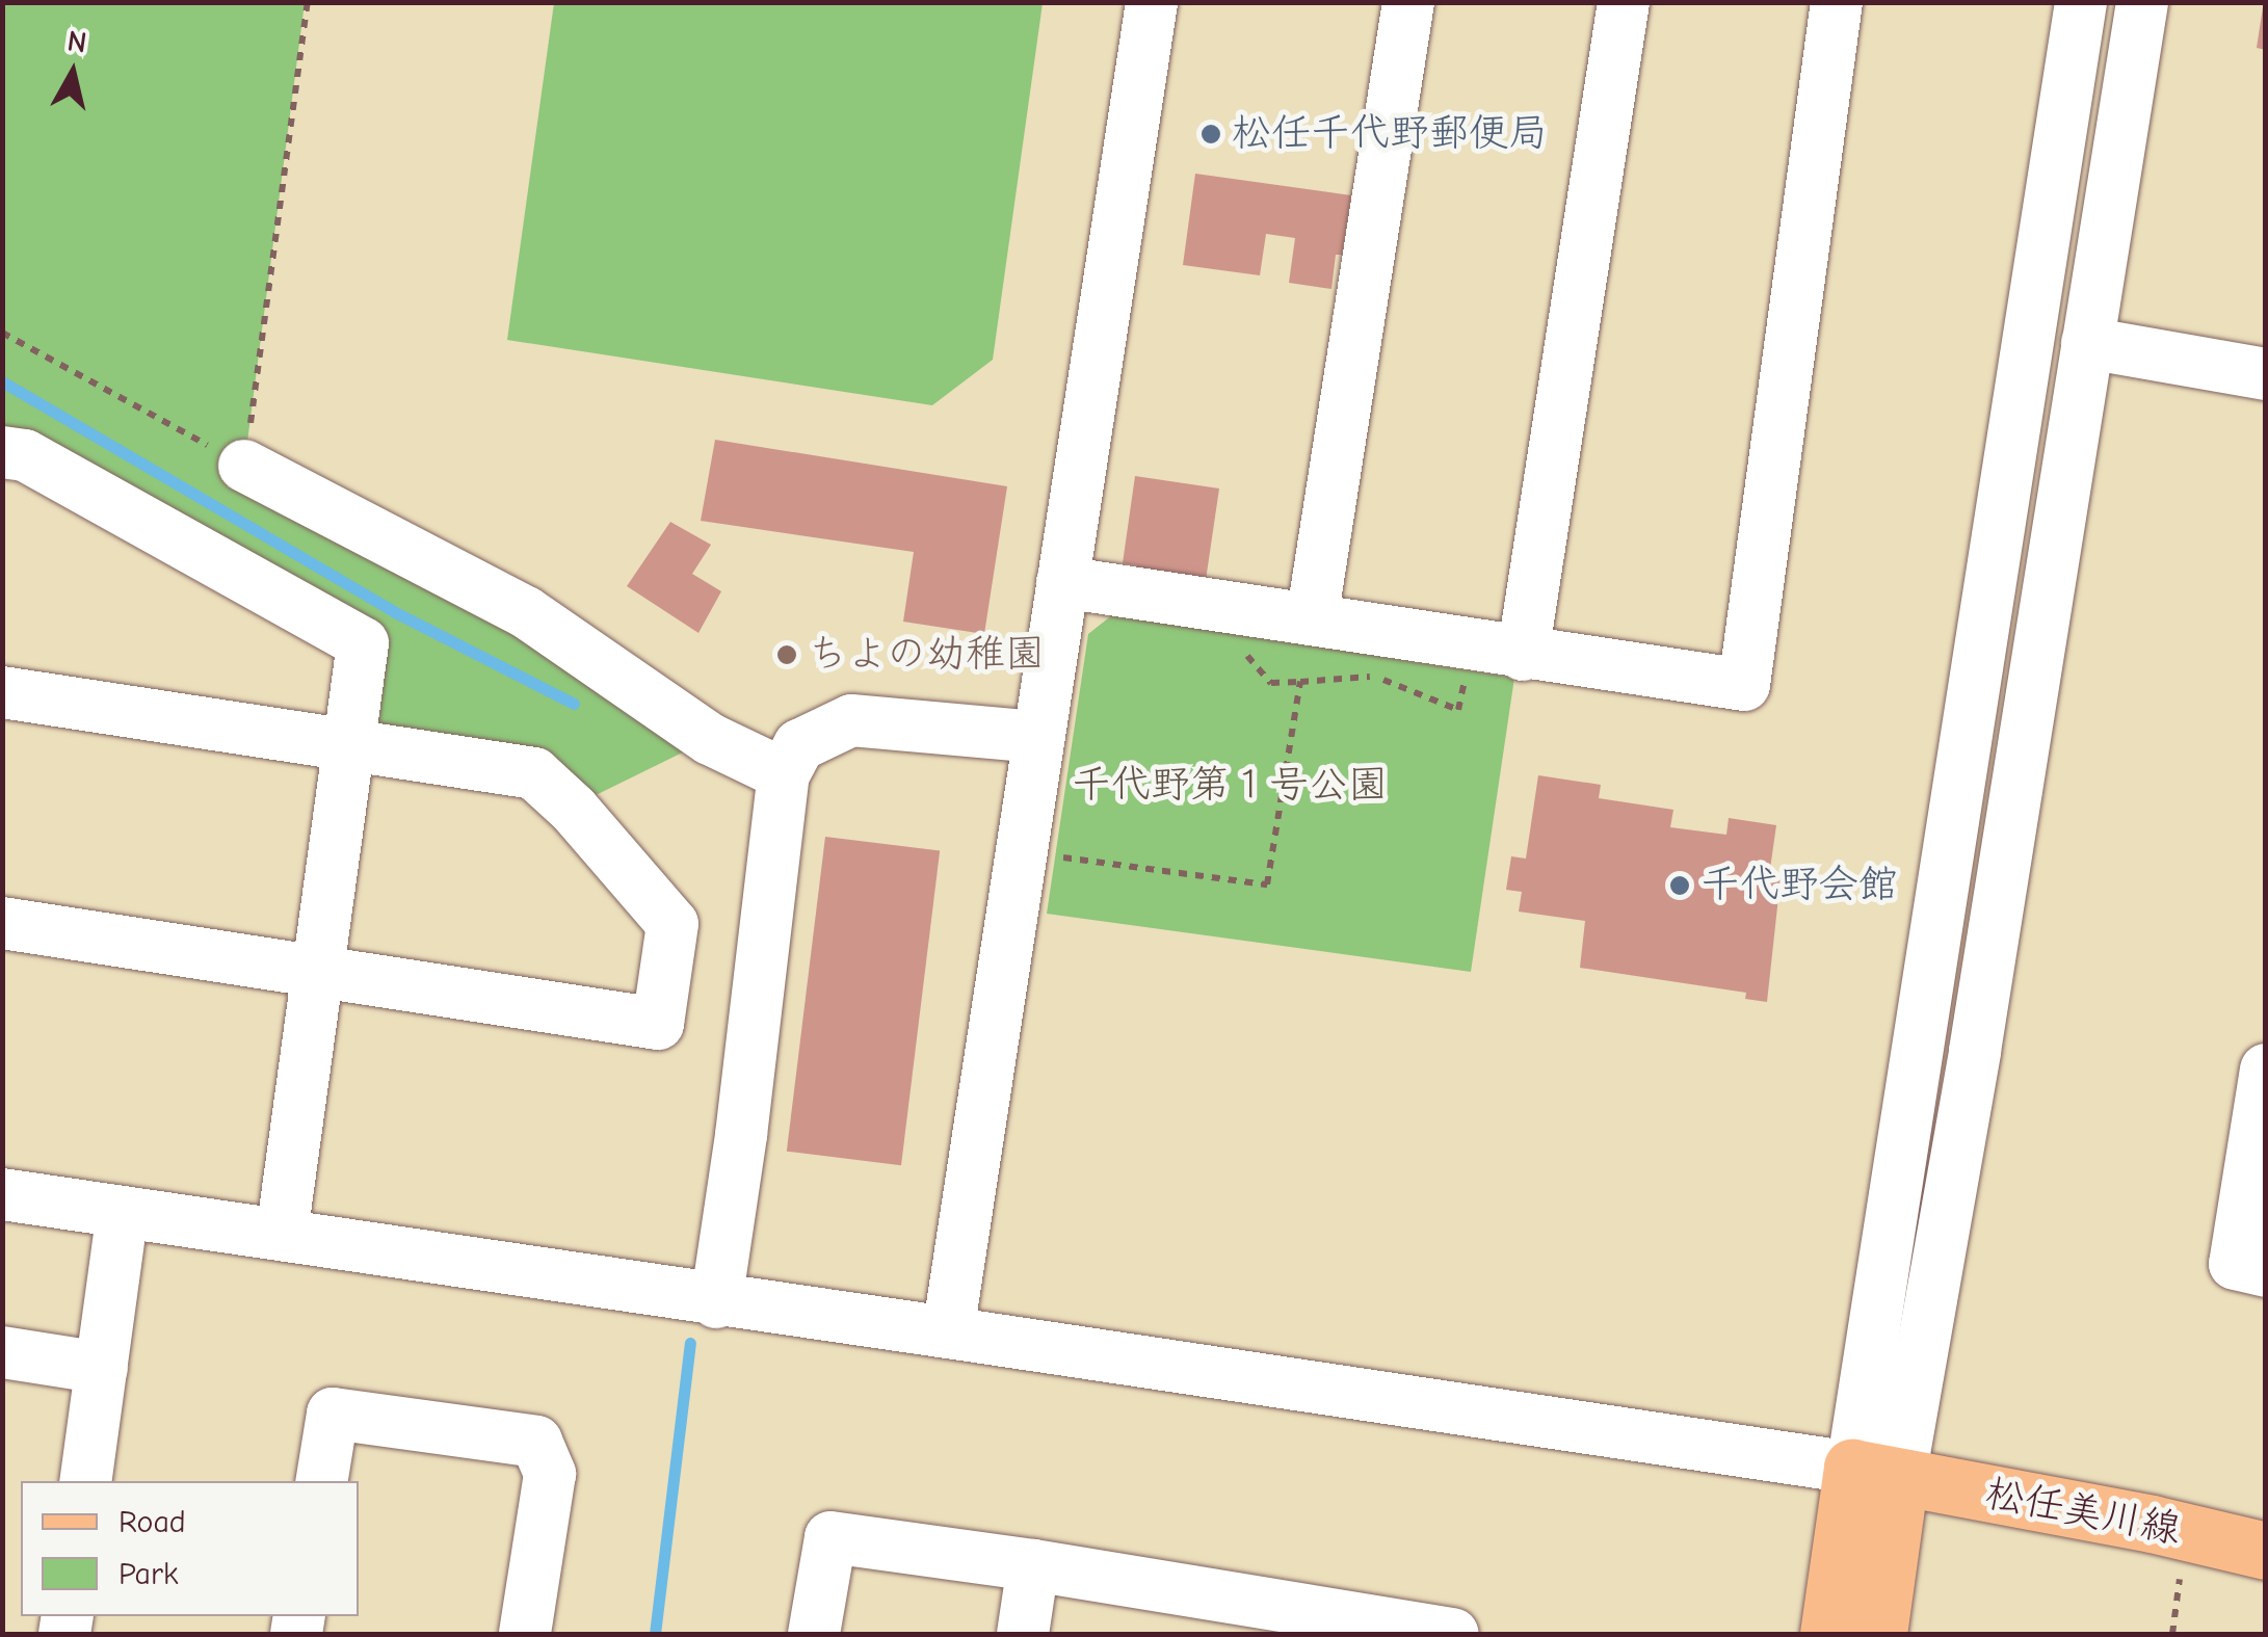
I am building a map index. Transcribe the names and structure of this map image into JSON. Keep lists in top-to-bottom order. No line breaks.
{"streets":{"main road":["松任美川線"]},"parks":["千代野第１号公園"],"places":["松任千代野郵便局","ちよの幼稚園","千代野会館"],"legend":["Road","Park"],"north":"top"}
